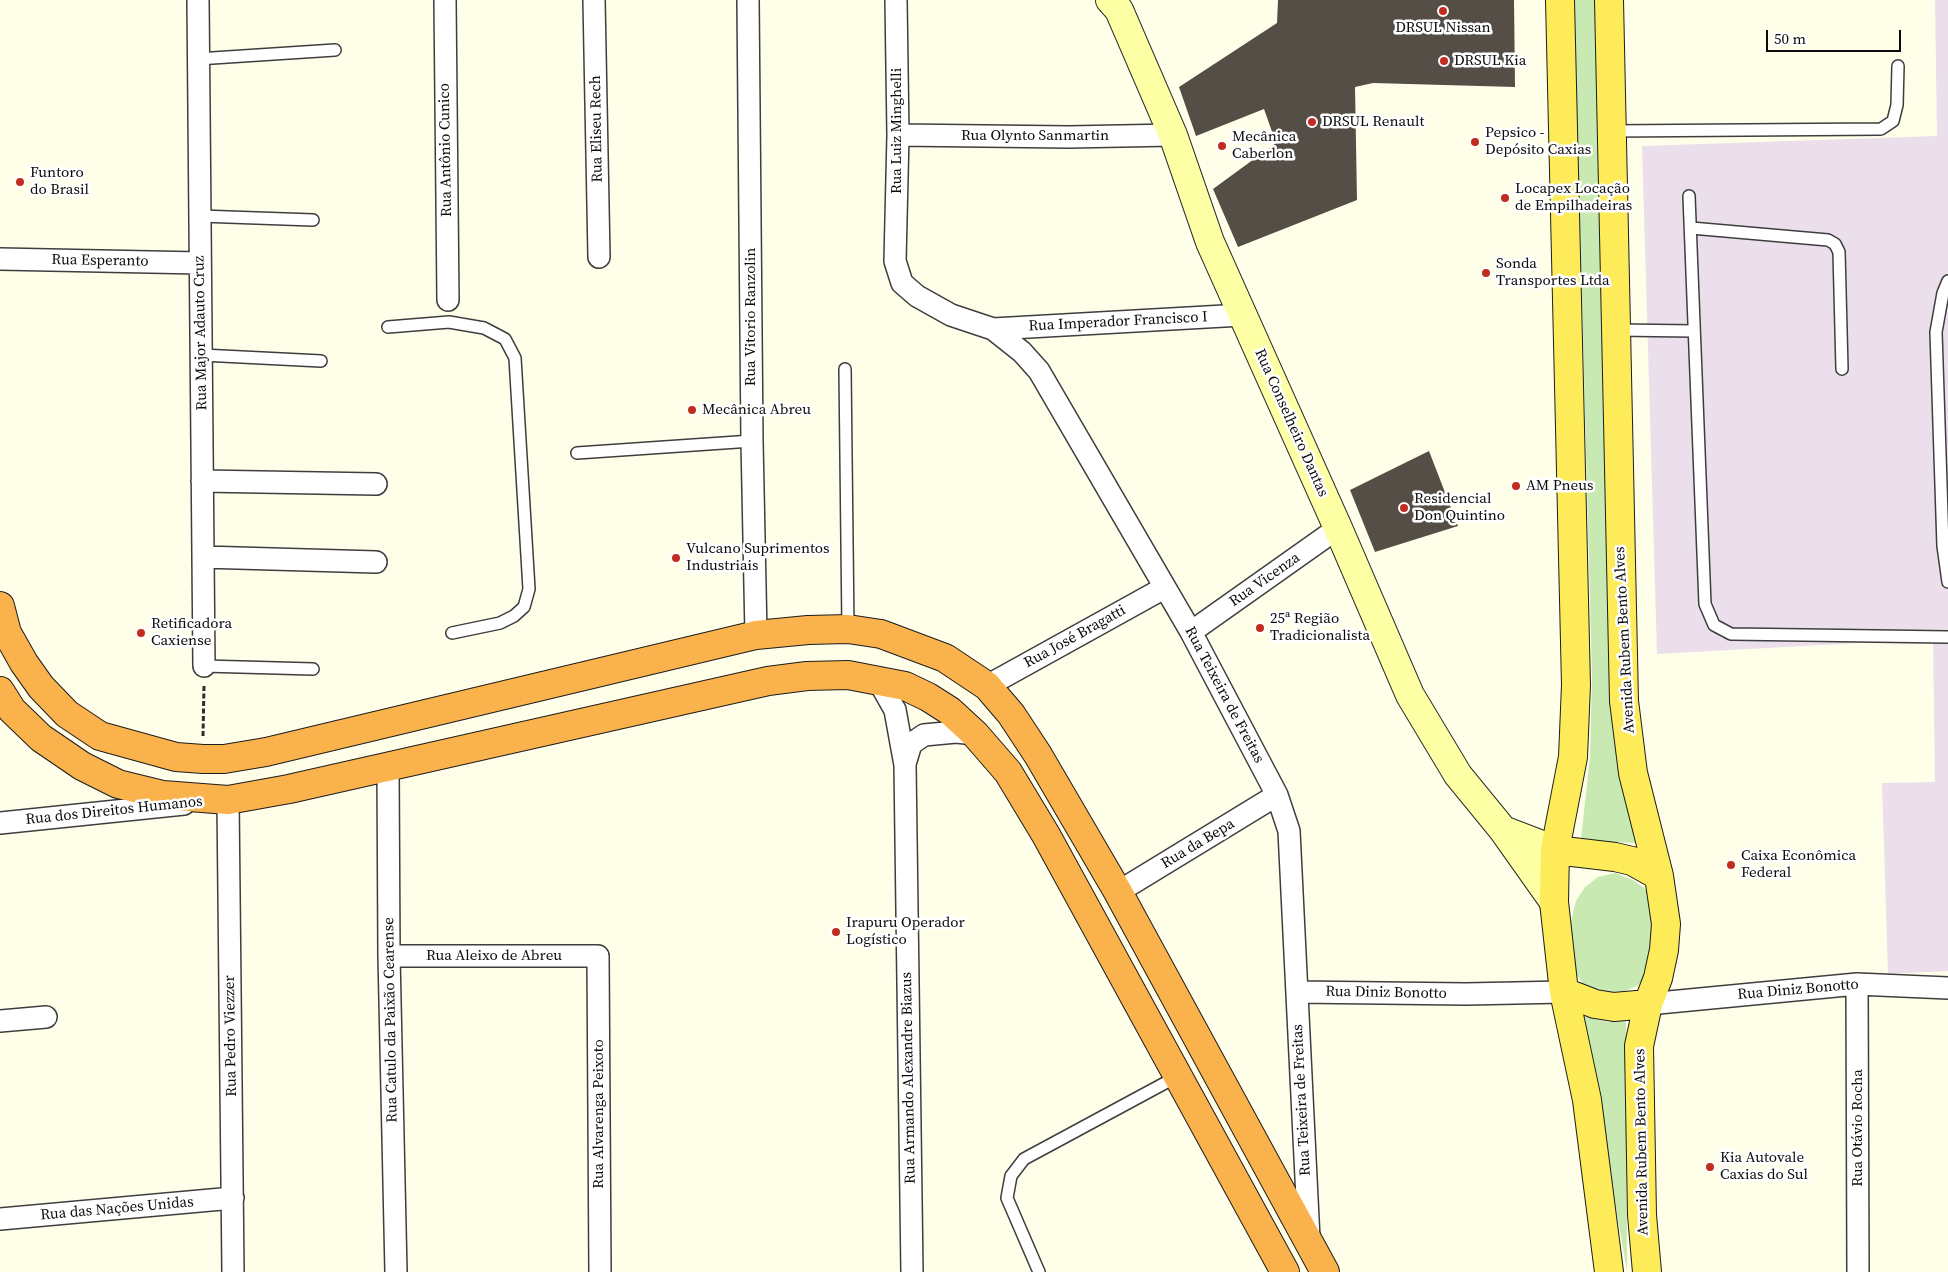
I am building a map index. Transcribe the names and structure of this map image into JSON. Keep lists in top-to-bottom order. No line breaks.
{"streets":{"main road":["Avenida Rubem Bento Alves"],"street":["Rua Eliseu Rech","Rua Luiz Minghelli","Rua Olynto Sanmartin","Rua Antônio Cunico","Rua Esperanto","Rua Vitorio Ranzolin","Rua Imperador Francisco I","Rua Major Adauto Cruz","Rua Conselheiro Dantas","Rua Vicenza","Rua José Bragatti","Rua Teixeira de Freitas","Rua dos Direitos Humanos","Rua da Bepa","Rua Aleixo de Abreu","Rua Diniz Bonotto","Rua Catulo da Paixão Cearense","Rua Pedro Viezzer","Rua Armando Alexandre Biazus","Rua Alvarenga Peixoto","Rua Otávio Rocha","Rua das Nações Unidas"]},"crossings":[["Rua Luiz Minghelli","Rua Olynto Sanmartin"],["Rua Luiz Minghelli","Rua Teixeira de Freitas"],["Rua Olynto Sanmartin","Rua Conselheiro Dantas"],["Rua Esperanto","Rua Major Adauto Cruz"],["Rua Imperador Francisco I","Rua Conselheiro Dantas"],["Rua Imperador Francisco I","Rua Teixeira de Freitas"],["Rua Conselheiro Dantas","Rua Vicenza"],["Rua Vicenza","Rua Teixeira de Freitas"],["Rua José Bragatti","Rua Teixeira de Freitas"],["Avenida Rubem Bento Alves","Rua Diniz Bonotto"],["Rua Teixeira de Freitas","Rua da Bepa"],["Rua Teixeira de Freitas","Rua Diniz Bonotto"],["Rua dos Direitos Humanos","Rua Pedro Viezzer"],["Rua Aleixo de Abreu","Rua Catulo da Paixão Cearense"],["Rua Aleixo de Abreu","Rua Alvarenga Peixoto"],["Rua Diniz Bonotto","Rua Otávio Rocha"],["Rua Pedro Viezzer","Rua das Nações Unidas"]],"places":["DRSUL Nissan","DRSUL Kia","DRSUL Renault","Pepsico - Depósito Caxias","Mecânica Caberlon","Funtoro do Brasil","Locapex Locação de Empilhadeiras","Sonda Transportes Ltda","Mecânica Abreu","AM Pneus","Residencial Don Quintino","Vulcano Suprimentos Industriais","25ª Região Tradicionalista","Retificadora Caxiense","Caixa Econômica Federal","Irapuru Operador Logístico","Kia Autovale Caxias do Sul"],"scale_bar":"50 m"}
